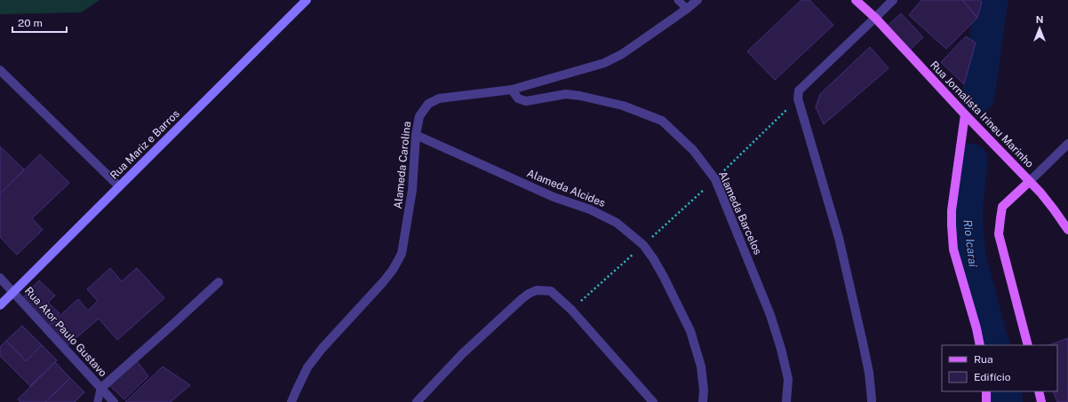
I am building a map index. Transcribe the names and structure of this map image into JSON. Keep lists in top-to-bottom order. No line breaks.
{"streets":{"main road":["Rua Jornalista Irineu Marinho","Rua Mariz e Barros"],"street":["Alameda Carolina","Alameda Alcides","Alameda Barcelos","Rua Ator Paulo Gustavo"]},"crossings":[["Rua Mariz e Barros","Rua Ator Paulo Gustavo"],["Alameda Carolina","Alameda Alcides"],["Alameda Carolina","Alameda Barcelos"]],"water":["Rio Icaraí"],"legend":["Rua","Edifício"],"scale_bar":"20 m","north":"top"}
